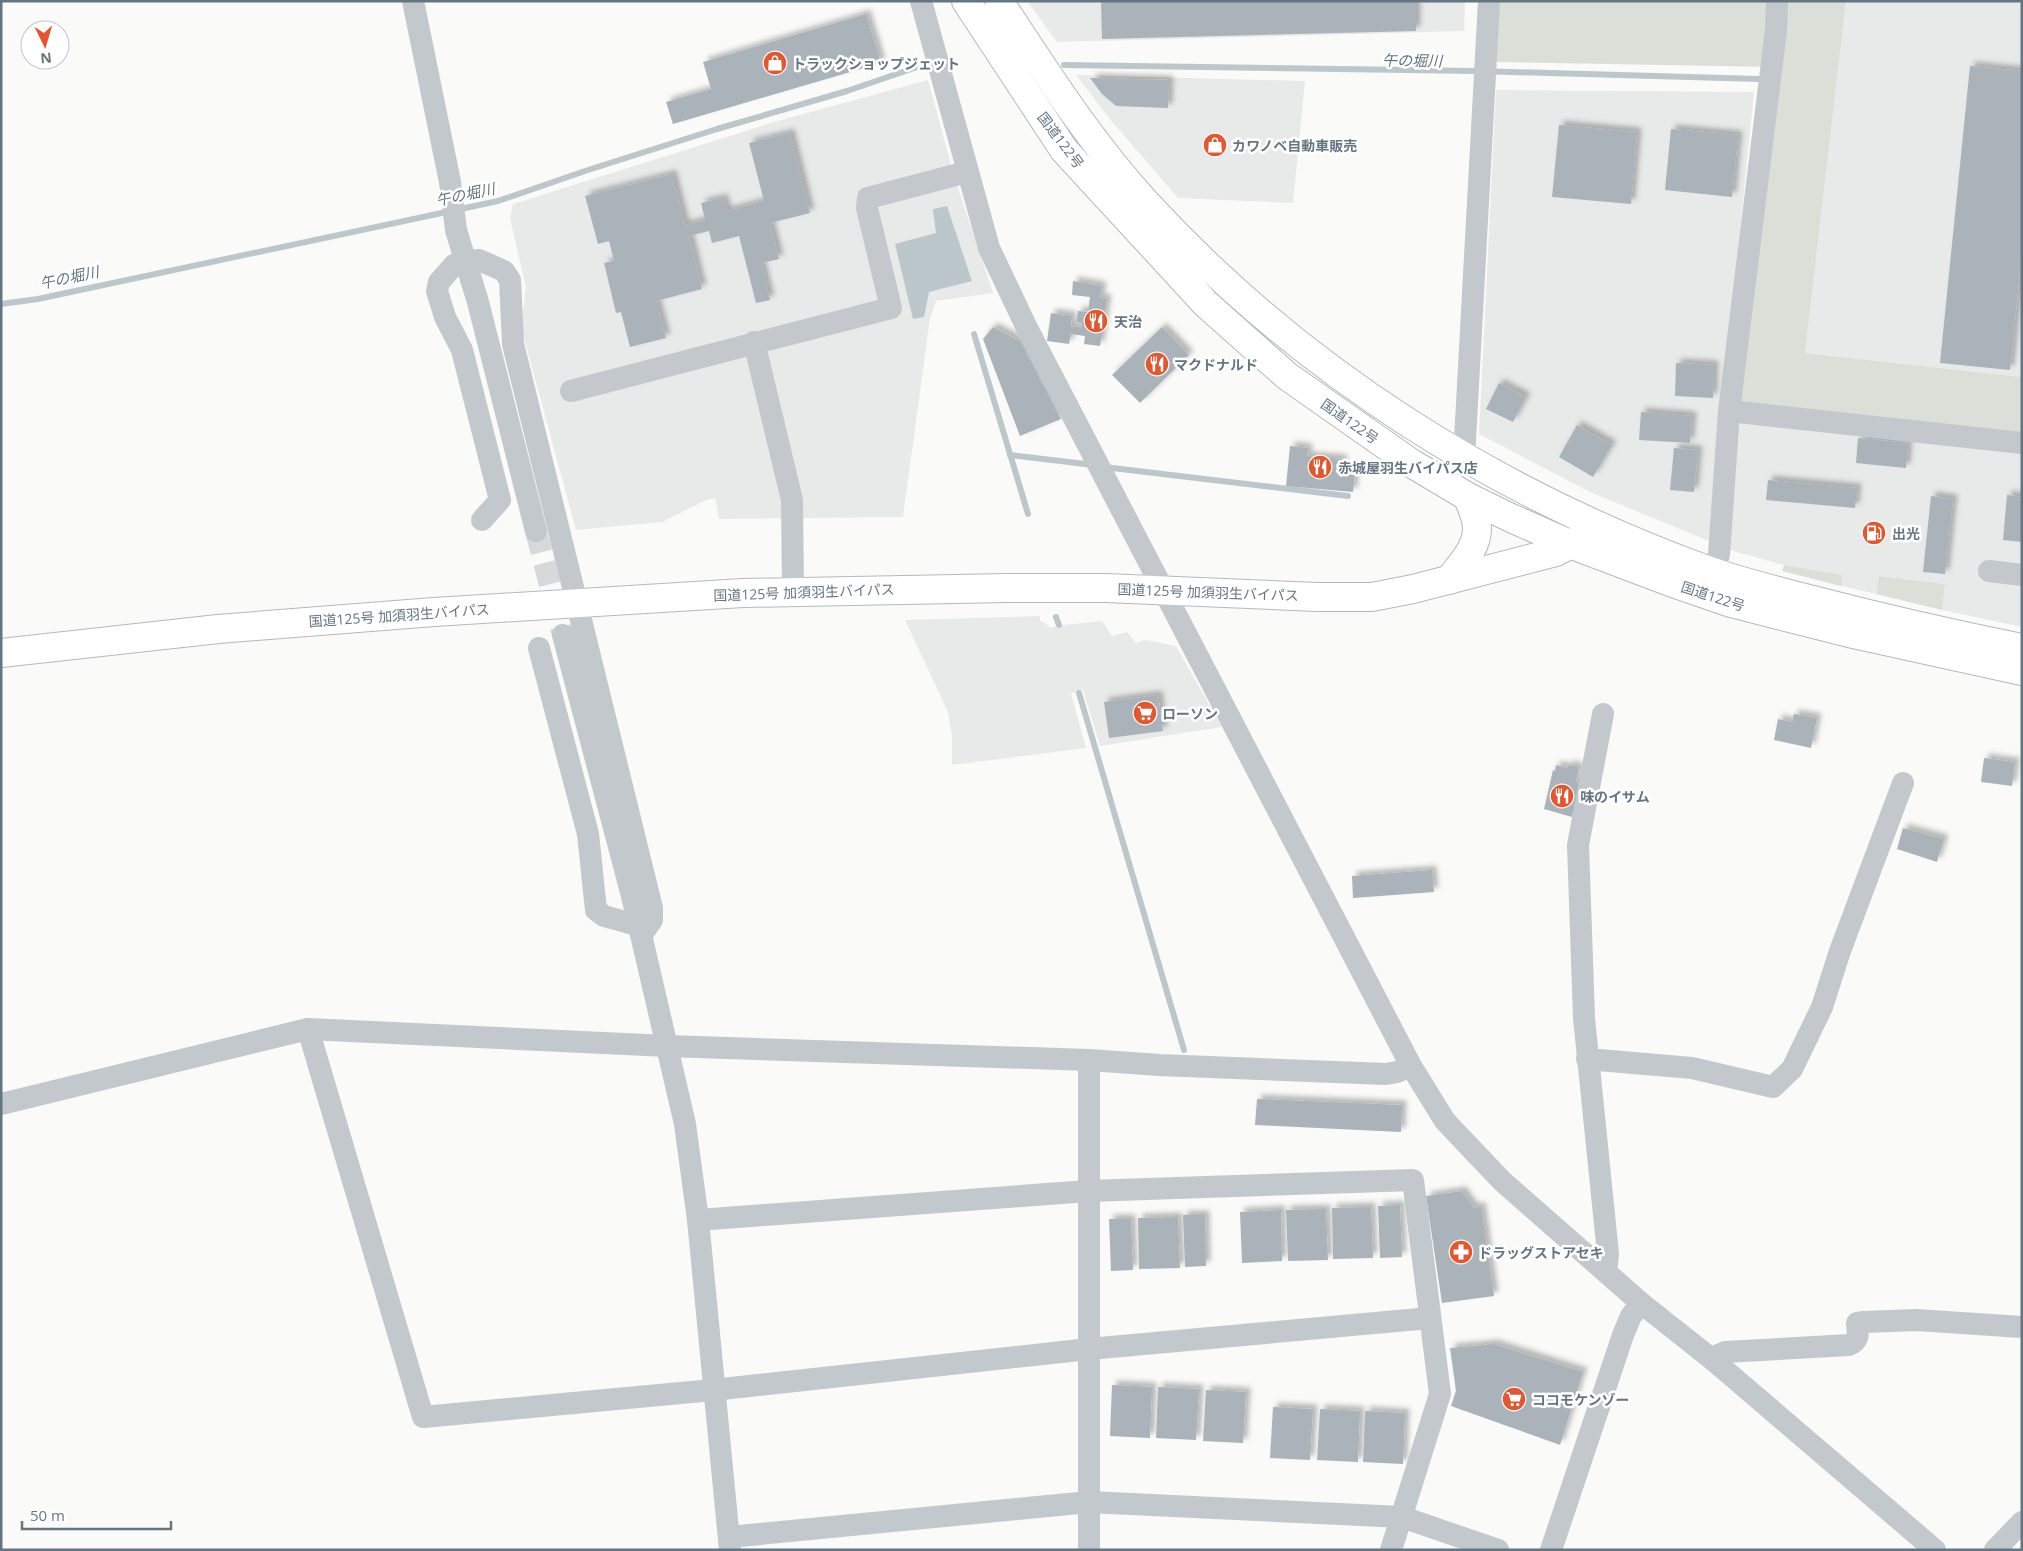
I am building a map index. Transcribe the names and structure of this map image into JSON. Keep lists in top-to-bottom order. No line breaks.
{"streets":{"highway":["国道122号","国道125号 加須羽生バイパス"]},"crossings":[["国道122号","国道125号 加須羽生バイパス"]],"water":["午の堀川"],"places":{"shop":["トラックショップジェット","カワノベ自動車販売"],"restaurant":["天治","マクドナルド","赤城屋羽生バイパス店","味のイサム"],"fuel station":["出光"],"supermarket":["ローソン","ココモケンゾー"],"pharmacy":["ドラッグストアセキ"]},"scale_bar":"50 m","north":"bottom"}
